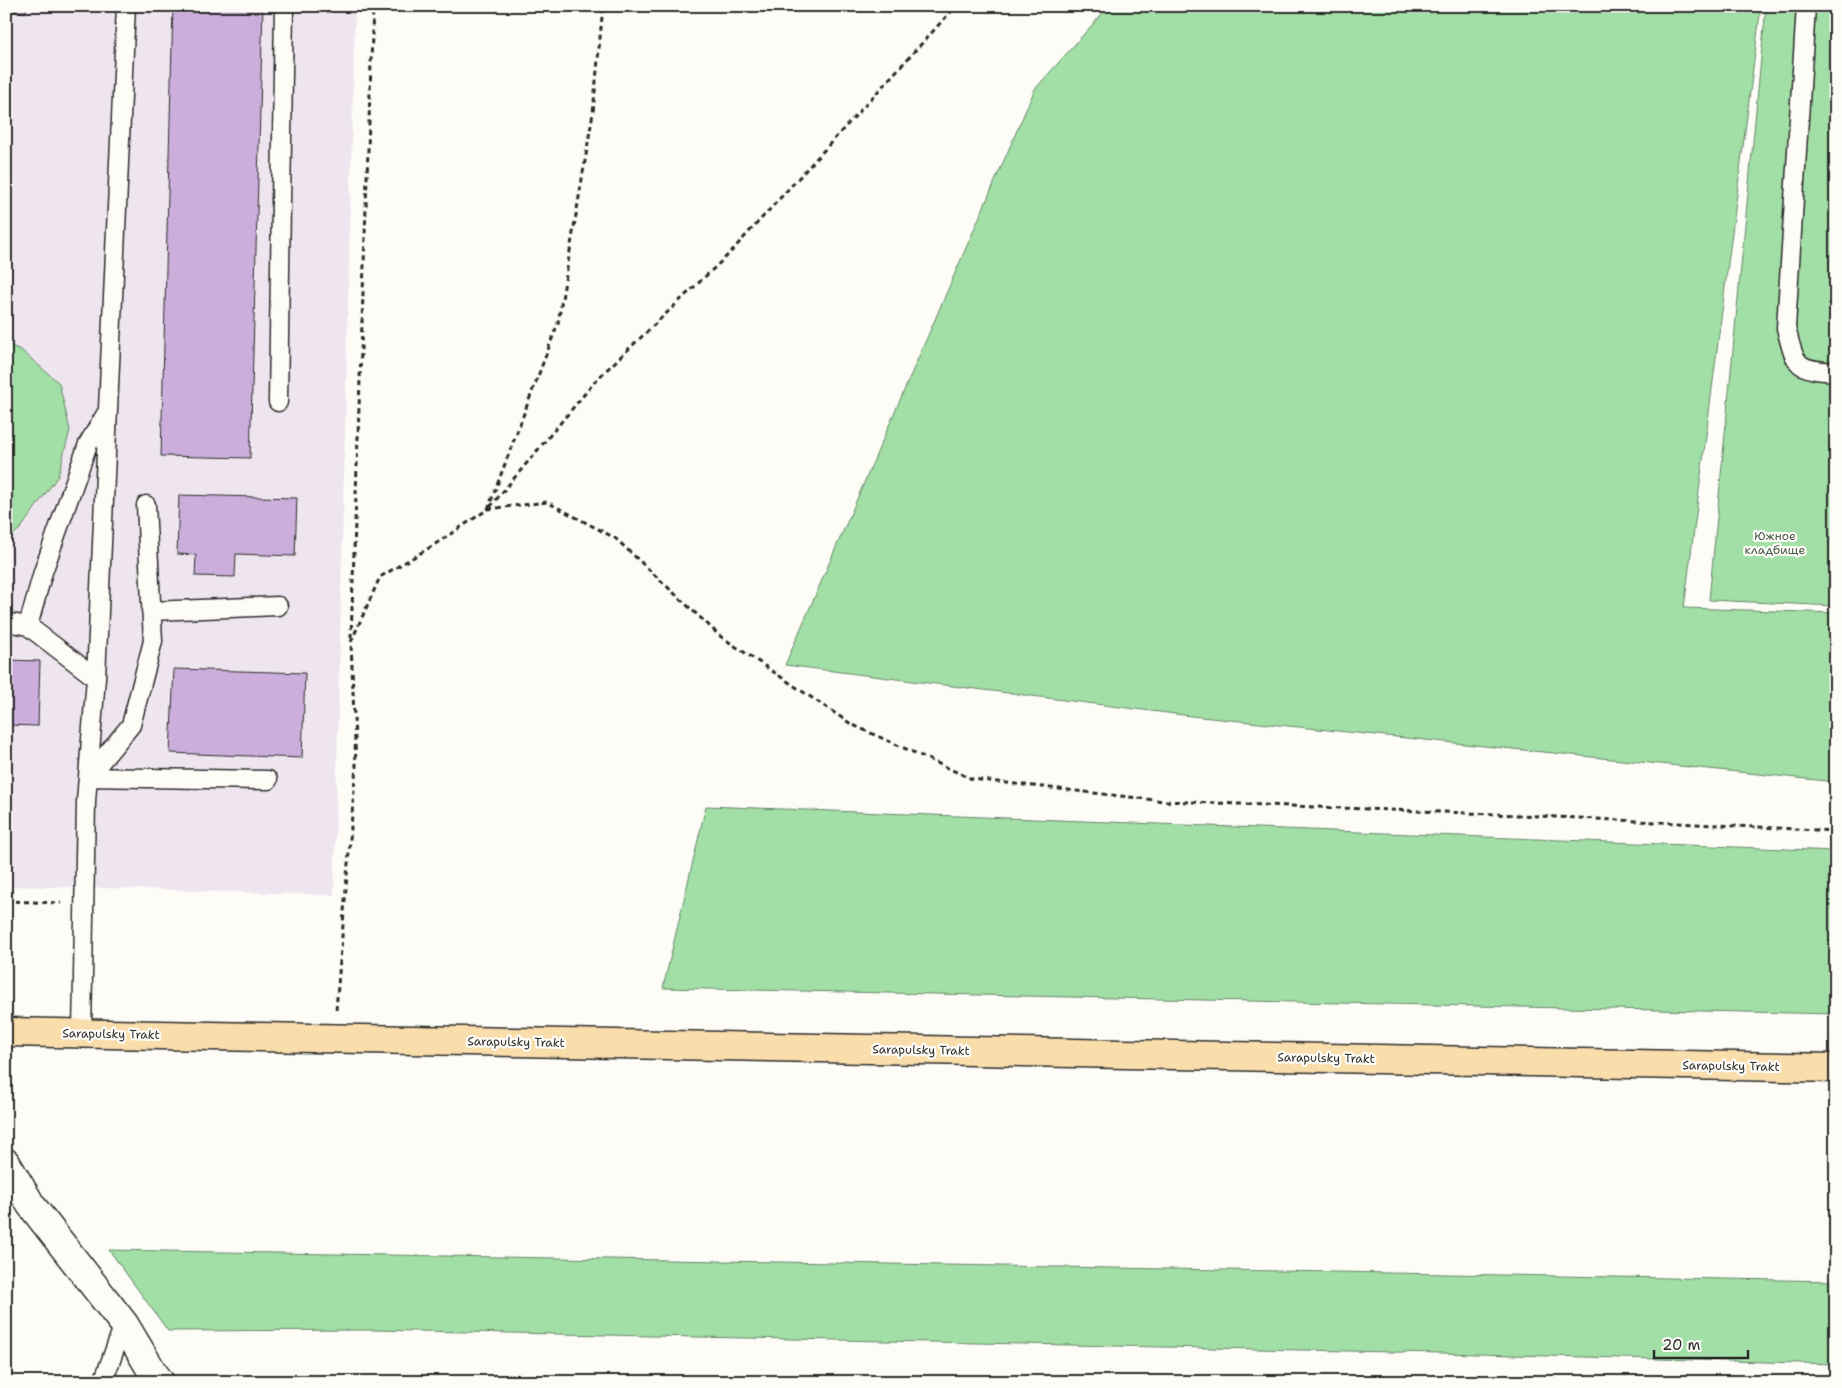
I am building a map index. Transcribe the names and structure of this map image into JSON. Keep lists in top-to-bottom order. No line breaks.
{"streets":{"main road":["Sarapulsky Trakt"]},"parks":["Южное кладбище"],"scale_bar":"20 m"}
